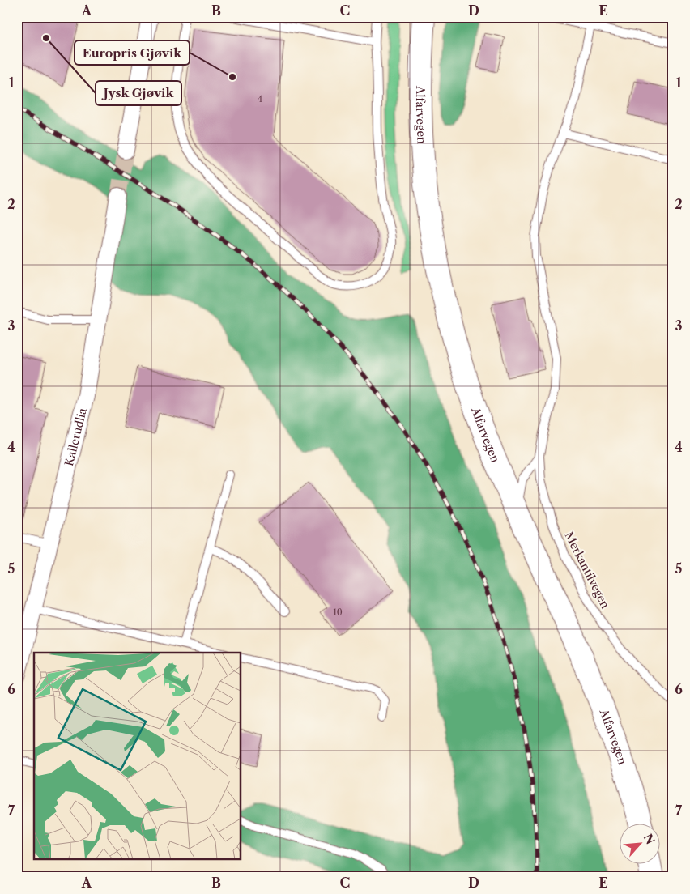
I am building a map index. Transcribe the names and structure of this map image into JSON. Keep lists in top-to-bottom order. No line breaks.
{"streets":{"main road":["Alfarvegen"],"street":["Kallerudlia"],"lane":["Merkantilvegen"]},"places":["Jysk Gjøvik","Europris Gjøvik"],"house_numbers":["4","10"],"north":"top right","grid":{"columns":["A","B","C","D","E"],"rows":["1","2","3","4","5","6","7"]}}
